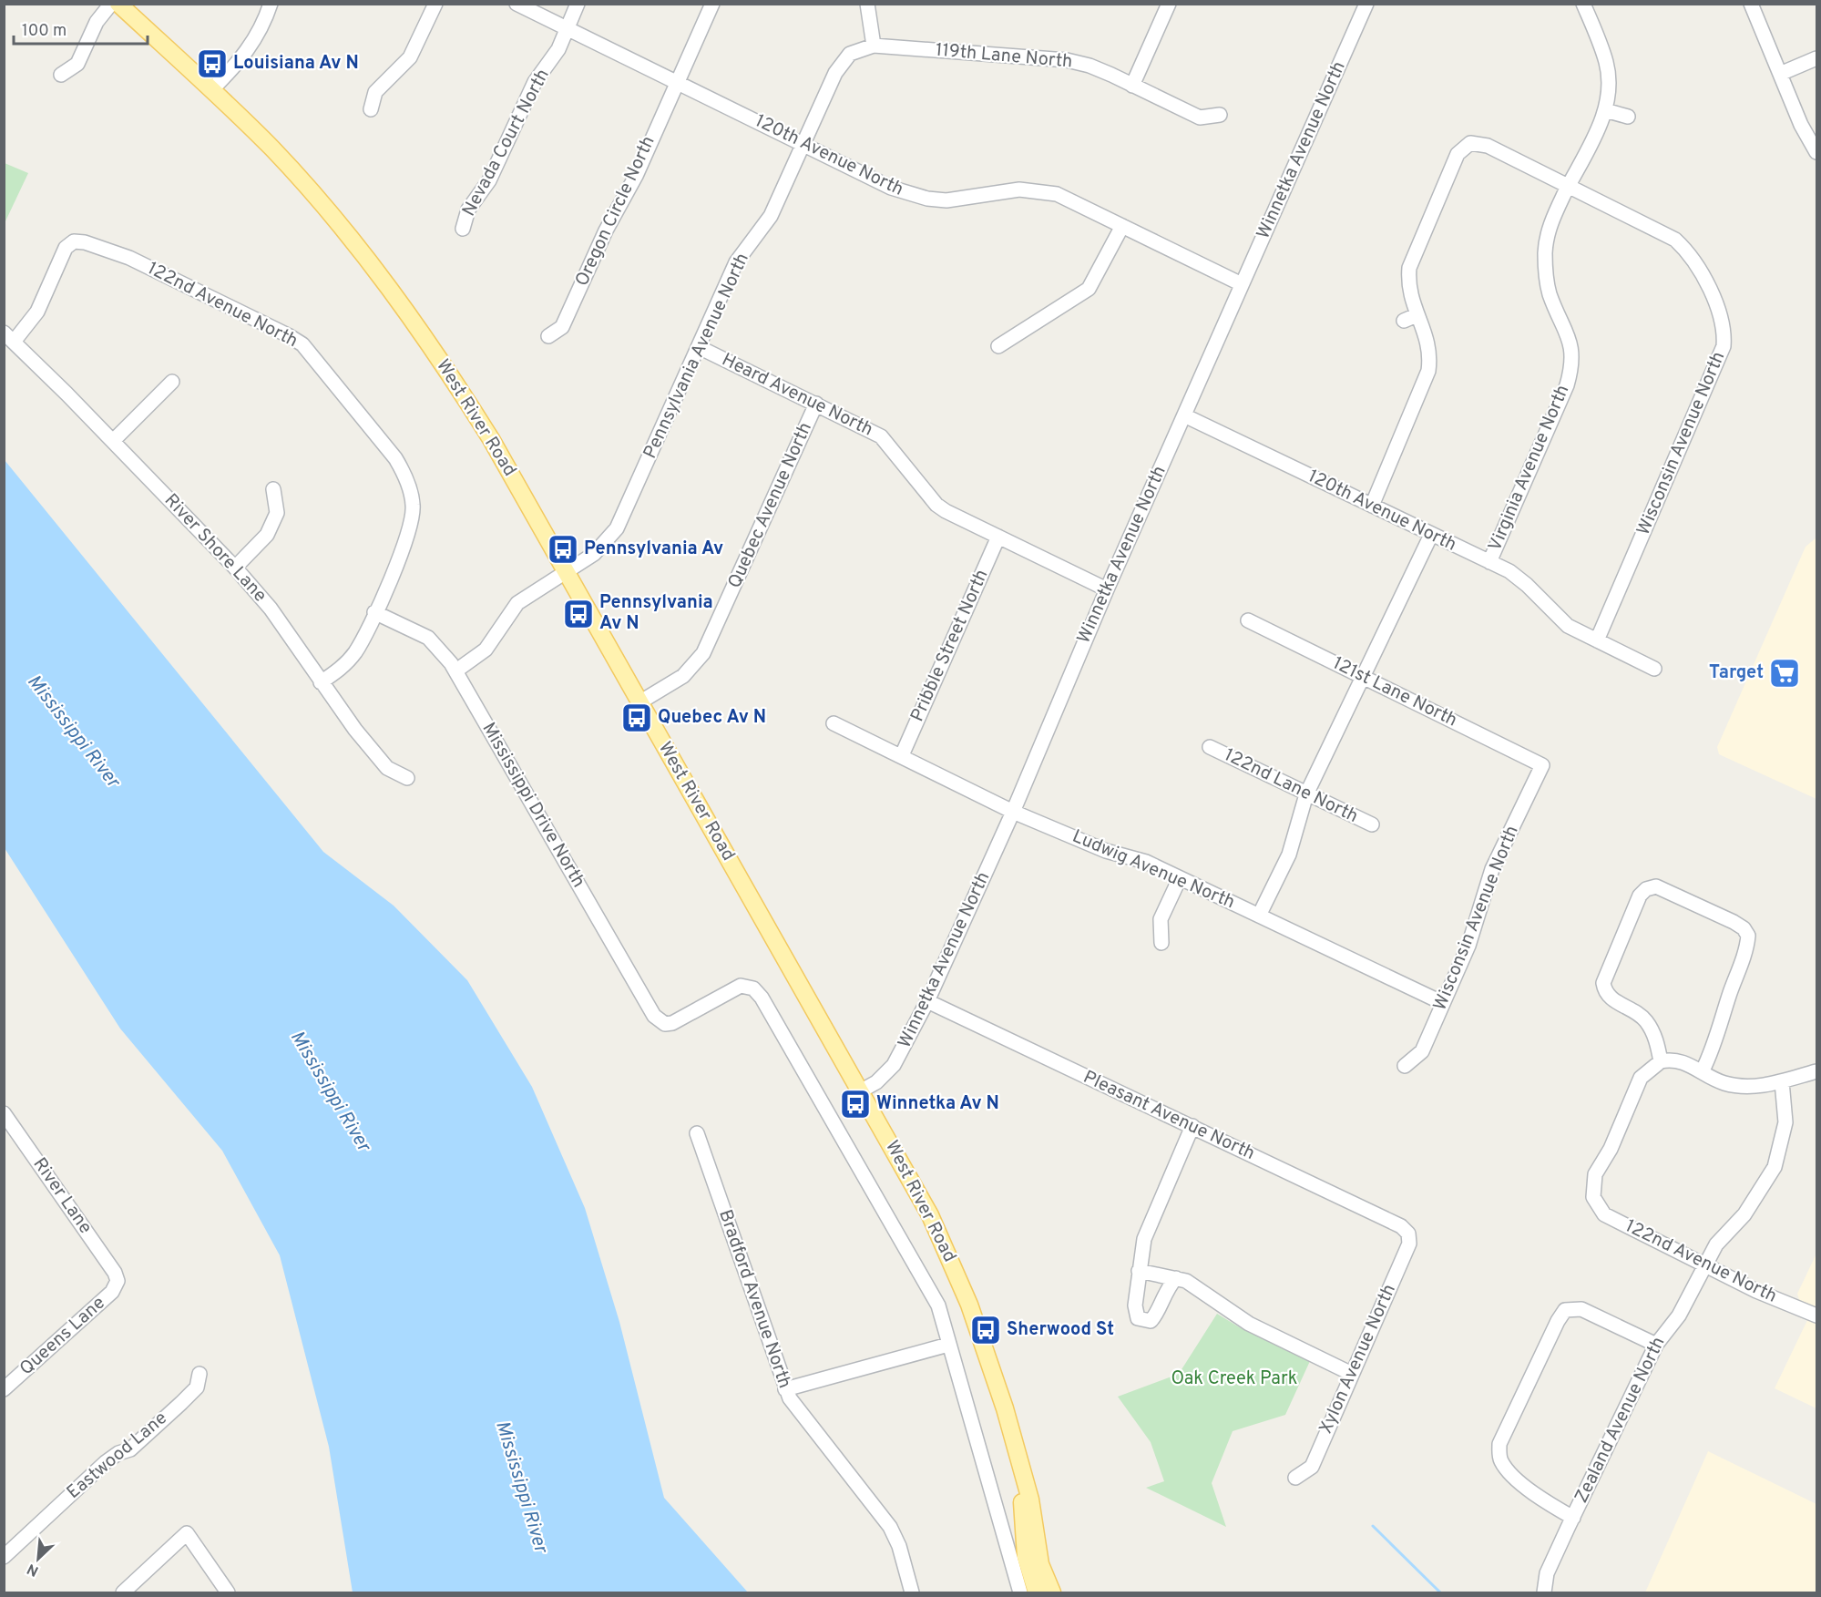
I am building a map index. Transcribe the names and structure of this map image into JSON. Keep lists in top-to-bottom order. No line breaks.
{"streets":{"main road":["West River Road"],"street":["119th Lane North","Nevada Court North","Winnetka Avenue North","120th Avenue North","Oregon Circle North","122nd Avenue North","Pennsylvania Avenue North","Heard Avenue North","Wisconsin Avenue North","Virginia Avenue North","Quebec Avenue North","River Shore Lane","Pribble Street North","121st Lane North","122nd Lane North","Mississippi Drive North","Ludwig Avenue North","Pleasant Avenue North","River Lane","Bradford Avenue North","Queens Lane","Xylon Avenue North","Zealand Avenue North","Eastwood Lane"]},"crossings":[["119th Lane North","Pennsylvania Avenue North"],["Nevada Court North","120th Avenue North"],["Winnetka Avenue North","120th Avenue North"],["Winnetka Avenue North","Heard Avenue North"],["Winnetka Avenue North","West River Road"],["Winnetka Avenue North","Ludwig Avenue North"],["Winnetka Avenue North","Pleasant Avenue North"],["120th Avenue North","Oregon Circle North"],["120th Avenue North","Pennsylvania Avenue North"],["120th Avenue North","Wisconsin Avenue North"],["120th Avenue North","Virginia Avenue North"],["122nd Avenue North","River Shore Lane"],["122nd Avenue North","Mississippi Drive North"],["122nd Avenue North","Zealand Avenue North"],["Pennsylvania Avenue North","Heard Avenue North"],["Pennsylvania Avenue North","West River Road"],["Pennsylvania Avenue North","Mississippi Drive North"],["Heard Avenue North","Quebec Avenue North"],["Heard Avenue North","Pribble Street North"],["West River Road","Quebec Avenue North"],["West River Road","Mississippi Drive North"],["Wisconsin Avenue North","Virginia Avenue North"],["Wisconsin Avenue North","121st Lane North"],["Wisconsin Avenue North","Ludwig Avenue North"],["Pribble Street North","Ludwig Avenue North"],["Pleasant Avenue North","Xylon Avenue North"],["River Lane","Queens Lane"]],"water":["Mississippi River"],"parks":["Oak Creek Park"],"places":{"bus stop":["Louisiana Av N","Pennsylvania Av","Pennsylvania Av N","Quebec Av N","Winnetka Av N","Sherwood St"],"supermarket":["Target"]},"scale_bar":"100 m","north":"bottom left"}
